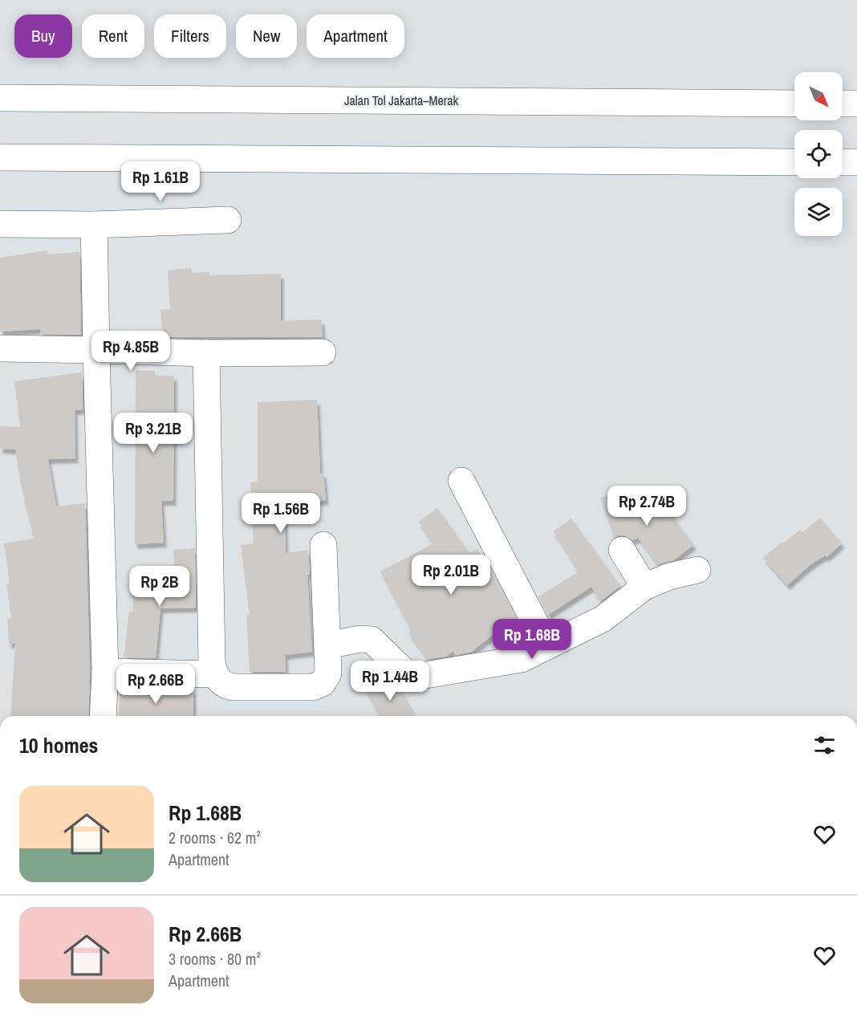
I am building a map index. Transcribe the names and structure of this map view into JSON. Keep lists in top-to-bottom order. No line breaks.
{"streets":{"main road":["Jalan Tol Jakarta–Merak"]},"north":"bottom right","page":{"chip":["Buy","Rent","Filters","New","Apartment"],"price":["Rp 1.61B","Rp 4.85B","Rp 3.21B","Rp 2.74B","Rp 1.56B","Rp 2.01B","Rp 2B","Rp 1.68B","Rp 1.44B","Rp 2.66B"],"heading":"10 homes","list":[{"name":"Rp 1.68B","note":"2 rooms · 62 m² · Apartment"},{"name":"Rp 2.66B","note":"3 rooms · 80 m² · Apartment"}]}}
